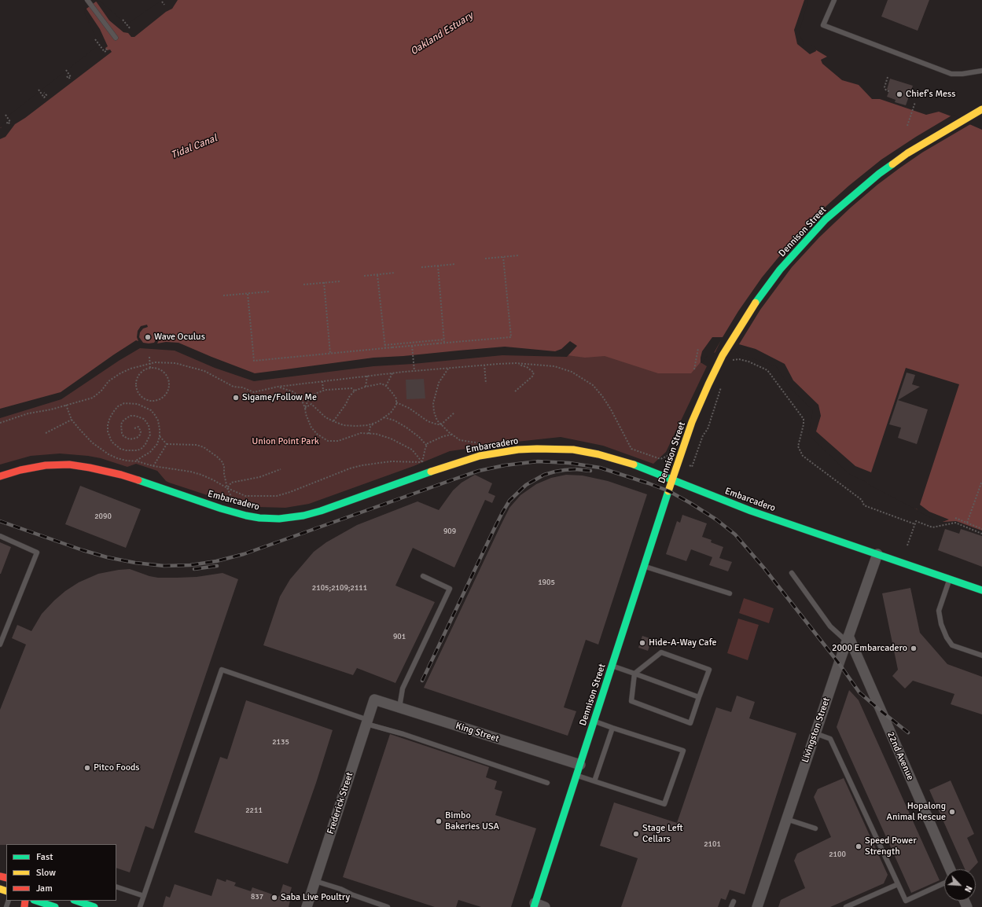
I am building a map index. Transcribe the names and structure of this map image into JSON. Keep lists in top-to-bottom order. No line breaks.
{"streets":{"main road":["Dennison Street","Embarcadero"],"street":["Livingston Street","King Street","22nd Avenue","Frederick Street"]},"crossings":[["Dennison Street","Embarcadero"],["Dennison Street","King Street"],["Embarcadero","Livingston Street"],["Livingston Street","22nd Avenue"],["King Street","Frederick Street"]],"water":["Oakland Estuary","Tidal Canal"],"parks":["Union Point Park"],"places":["Chief's Mess","Wave Oculus","Sigame/Follow Me","Hide-A-Way Cafe","2000 Embarcadero","Pitco Foods","Hopalong Animal Rescue","Bimbo Bakeries USA","Stage Left Cellars","Speed Power Strength","Saba Live Poultry"],"house_numbers":["2090","909","1905","2105;2109;2111","901","2135","2211","2101","2100","837"],"legend":["Fast","Slow","Jam"],"north":"bottom right"}
